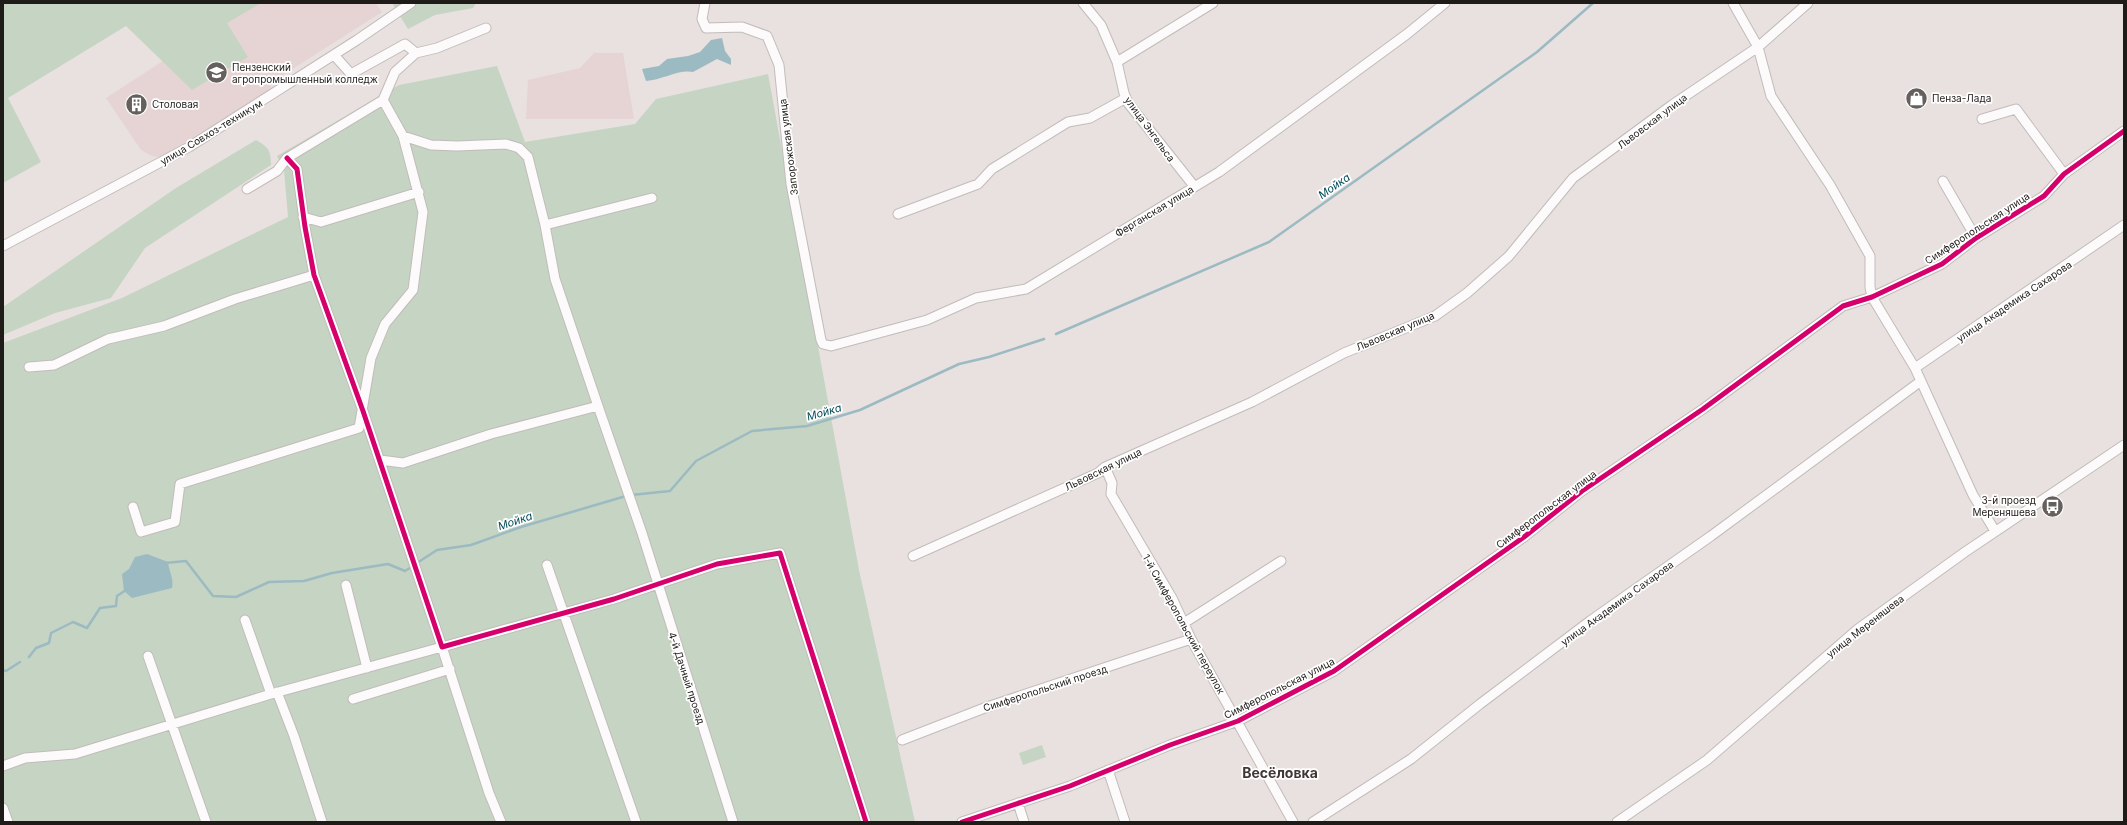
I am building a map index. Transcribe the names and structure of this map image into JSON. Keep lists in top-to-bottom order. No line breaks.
{"streets":{"street":["Львовская улица","улица Энгельса","улица Совхоз-техникум","Запорожская улица","Ферганская улица","Симферопольская улица","улица Академика Сахарова","1-й Симферопольский переулок","улица Мереняшева","4-й Дачный проезд","Симферопольский проезд"]},"crossings":[["Львовская улица","1-й Симферопольский переулок"],["улица Энгельса","Ферганская улица"],["Запорожская улица","Ферганская улица"],["Симферопольская улица","1-й Симферопольский переулок"],["1-й Симферопольский переулок","Симферопольский проезд"]],"districts":["Весёловка"],"water":["Мойка"],"places":{"school or university":["Пензенский агропромышленный колледж"],"shop":["Пенза-Лада"],"building":["Столовая"],"bus stop":["3-й проезд Мереняшева"]}}
